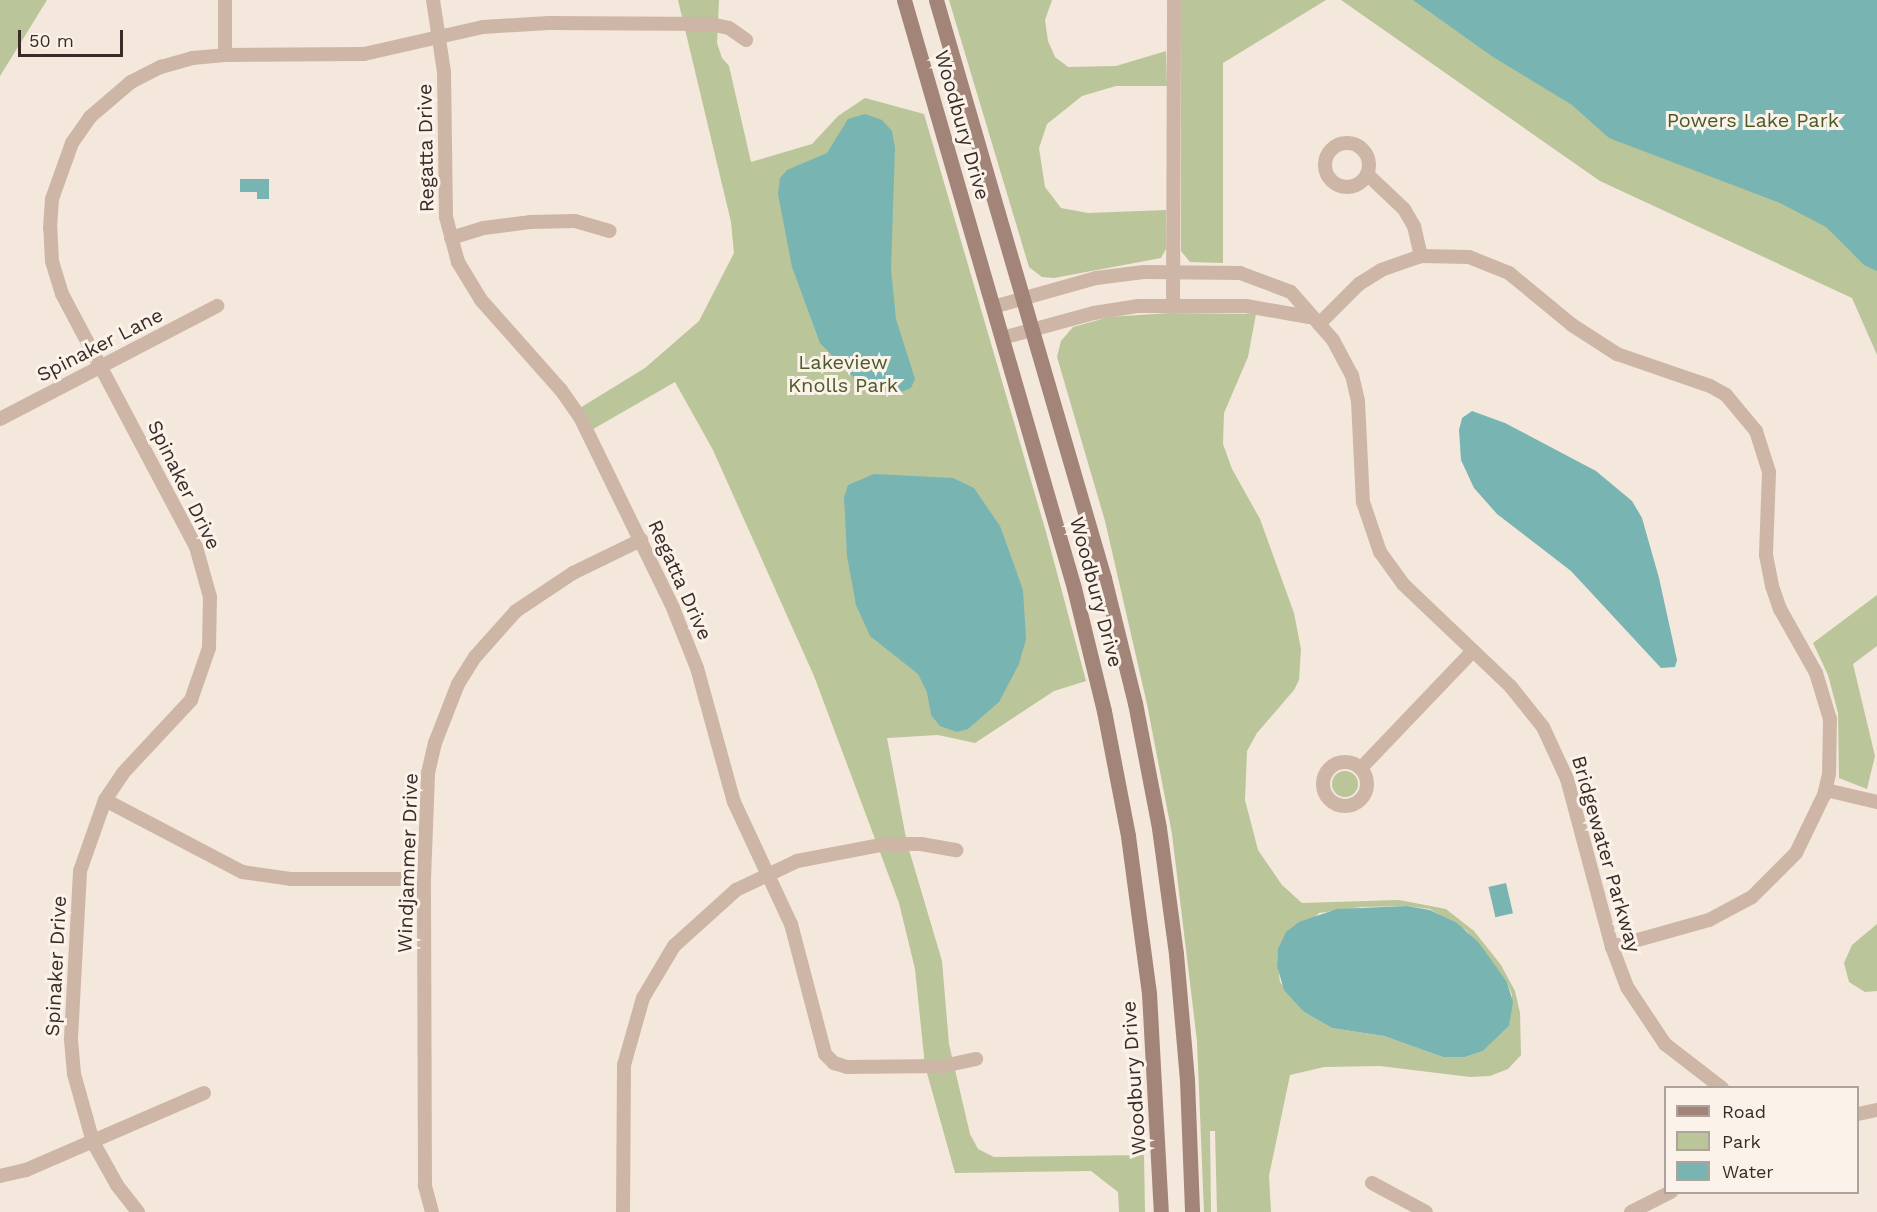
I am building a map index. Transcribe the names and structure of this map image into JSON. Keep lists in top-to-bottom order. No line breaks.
{"streets":{"main road":["Woodbury Drive"],"street":["Regatta Drive","Spinaker Lane","Spinaker Drive","Bridgewater Parkway","Windjammer Drive"]},"crossings":[["Woodbury Drive","Bridgewater Parkway"],["Regatta Drive","Spinaker Drive"],["Regatta Drive","Windjammer Drive"],["Spinaker Lane","Spinaker Drive"]],"parks":["Powers Lake Park","Lakeview Knolls Park"],"legend":["Road","Park","Water"],"scale_bar":"50 m"}
